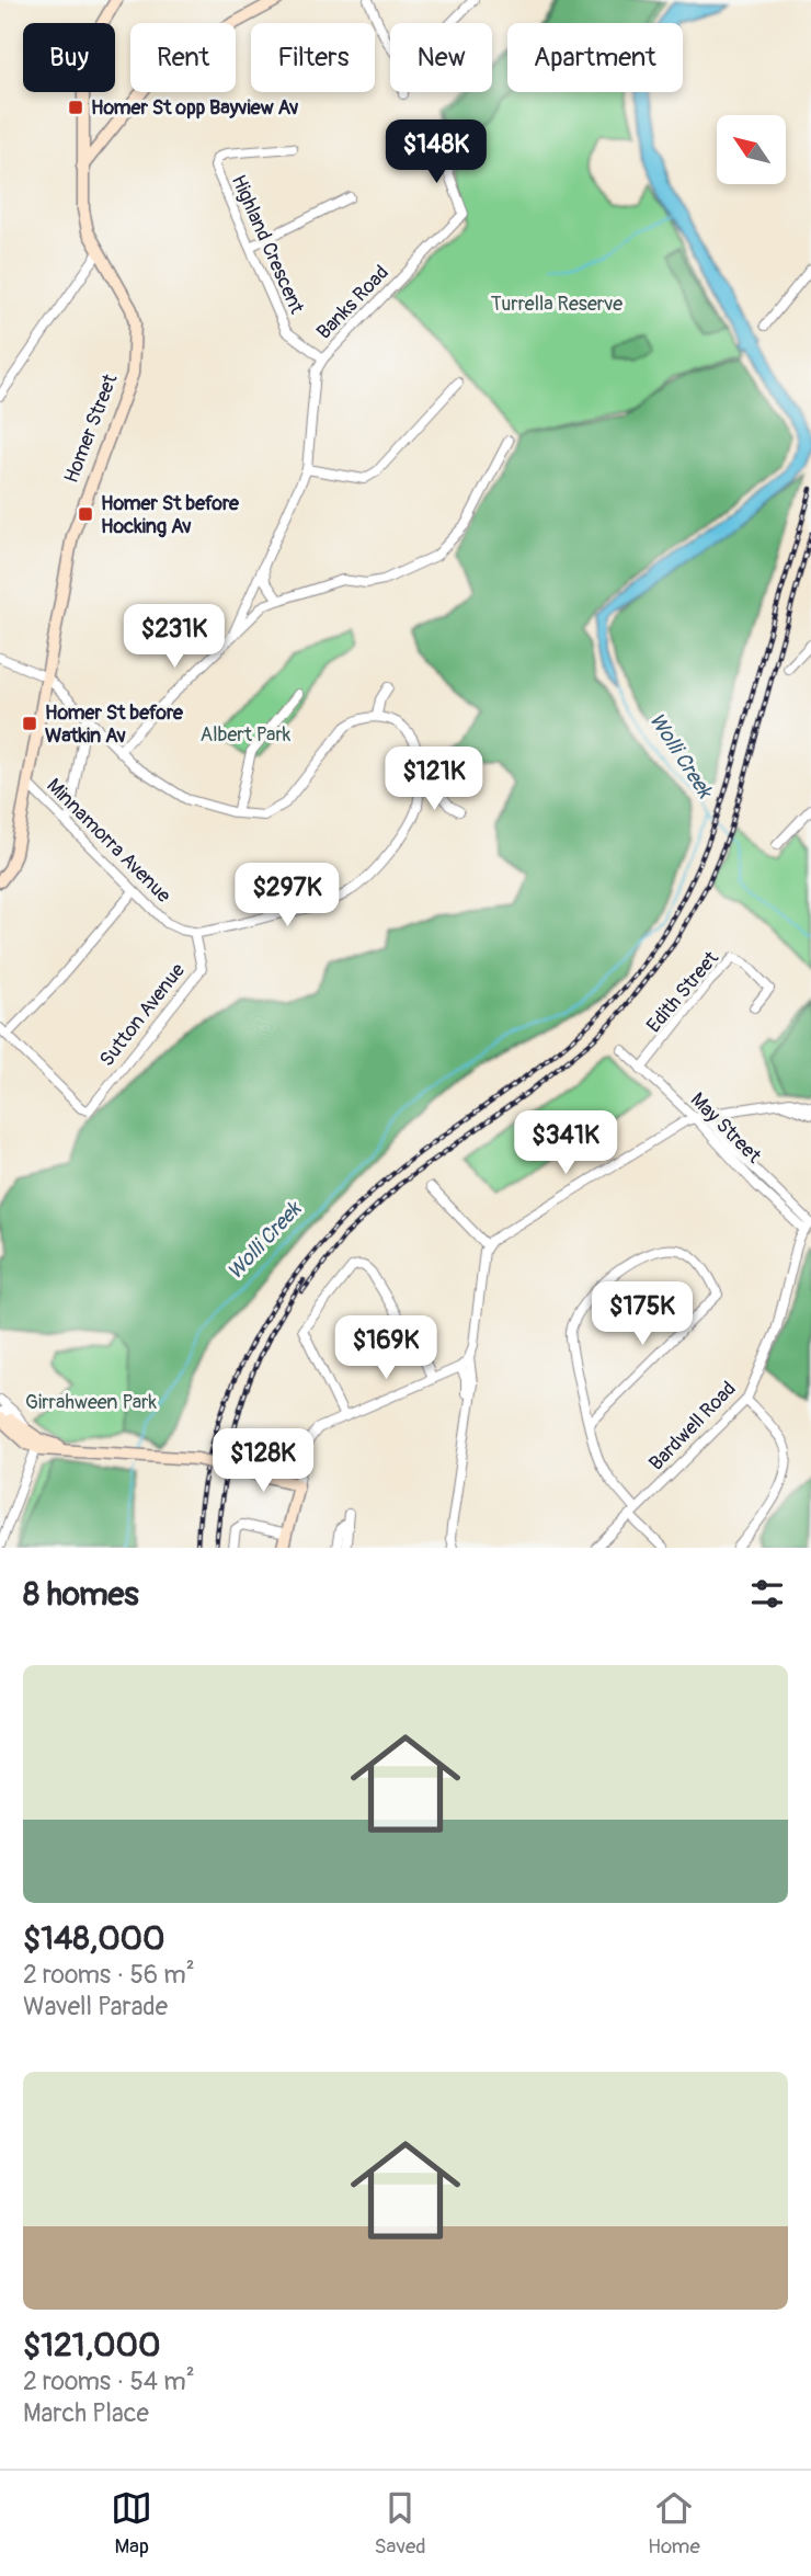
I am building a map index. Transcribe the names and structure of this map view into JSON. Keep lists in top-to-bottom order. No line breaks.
{"streets":{"main road":["Homer Street"],"street":["Highland Crescent","Banks Road","Minnamorra Avenue","Edith Street","Sutton Avenue","May Street","Bardwell Road"]},"crossings":[["Highland Crescent","Banks Road"],["Homer Street","Minnamorra Avenue"],["Minnamorra Avenue","Sutton Avenue"],["Edith Street","May Street"],["May Street","Bardwell Road"]],"water":["Wolli Creek"],"parks":["Turrella Reserve","Albert Park","Girrahween Park"],"places":{"transit":["Homer St opp Bayview Av","Homer St before Hocking Av","Homer St before Watkin Av"]},"north":"top left","page":{"chip":["Buy","Rent","Filters","New","Apartment"],"price":["$148K","$231K","$121K","$297K","$341K","$175K","$169K","$128K"],"heading":"8 homes","list":[{"name":"$148,000","note":"2 rooms · 56 m² · Wavell Parade"},{"name":"$121,000","note":"2 rooms · 54 m² · March Place"}],"tabs":["Map","Saved","Home"]}}
